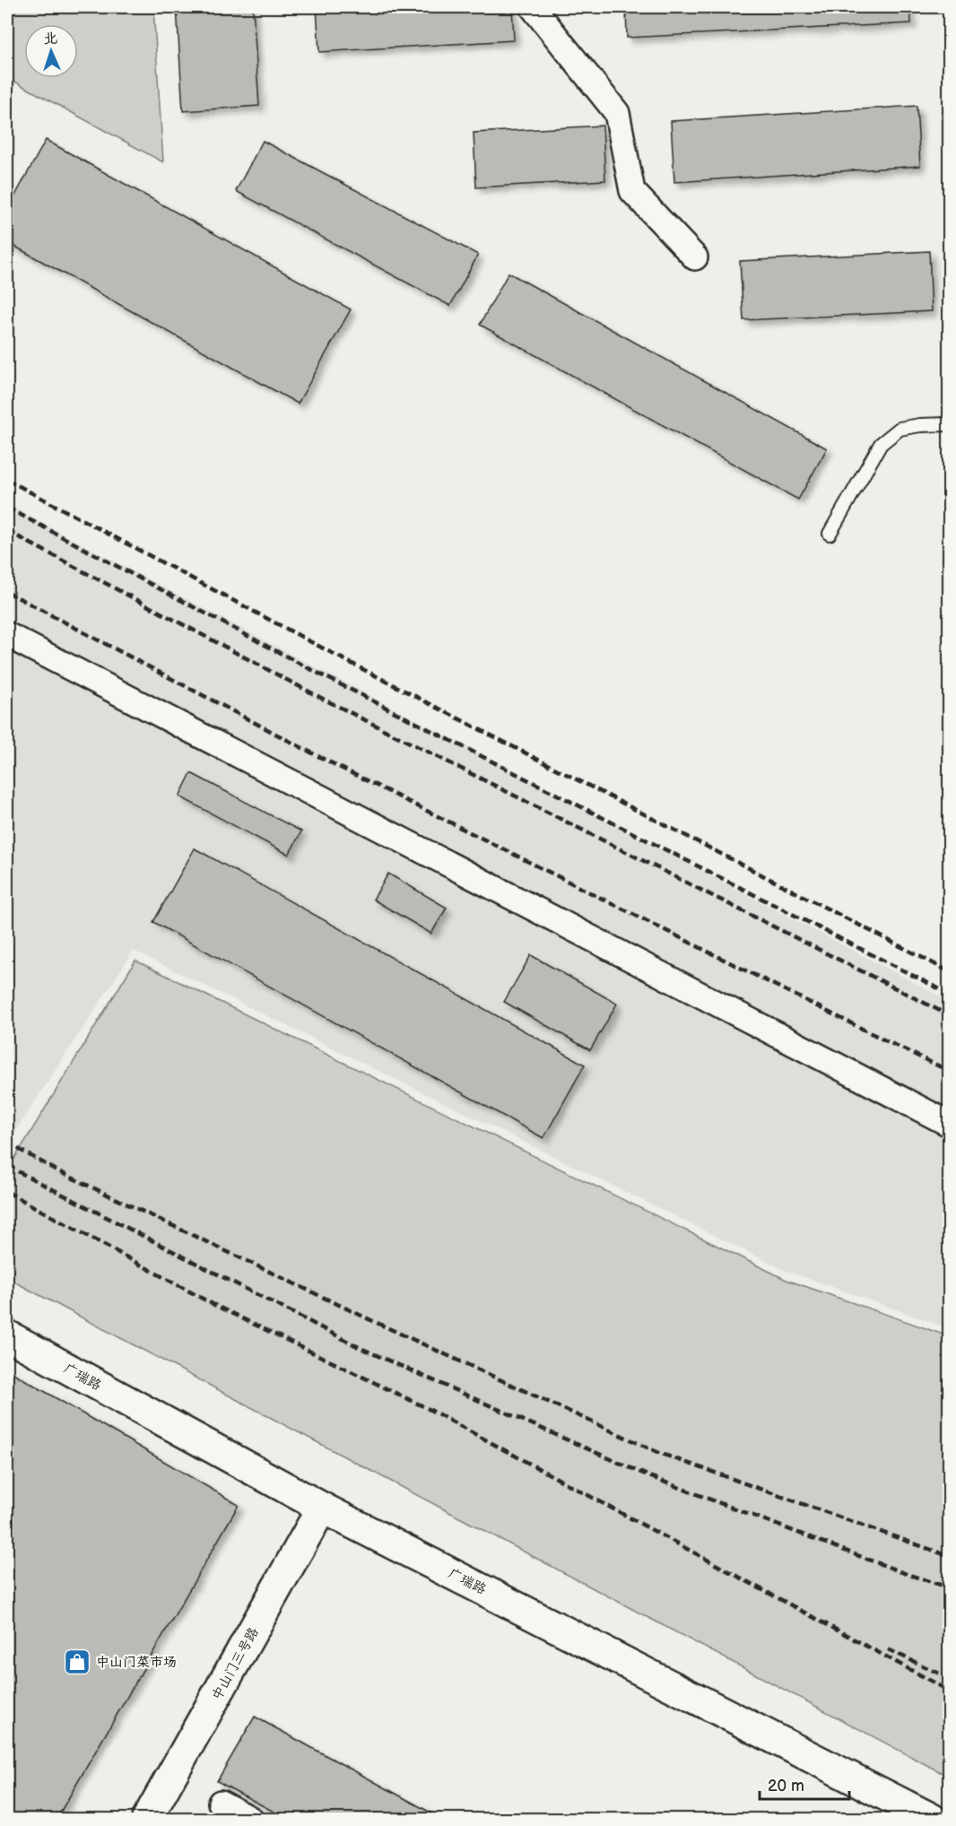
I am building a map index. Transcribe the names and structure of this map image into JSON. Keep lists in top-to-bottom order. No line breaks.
{"streets":{"main road":["广瑞路","中山门三号路"]},"crossings":[["广瑞路","中山门三号路"]],"places":{"shop":["中山门菜市场"]},"scale_bar":"20 m","north":"top"}
